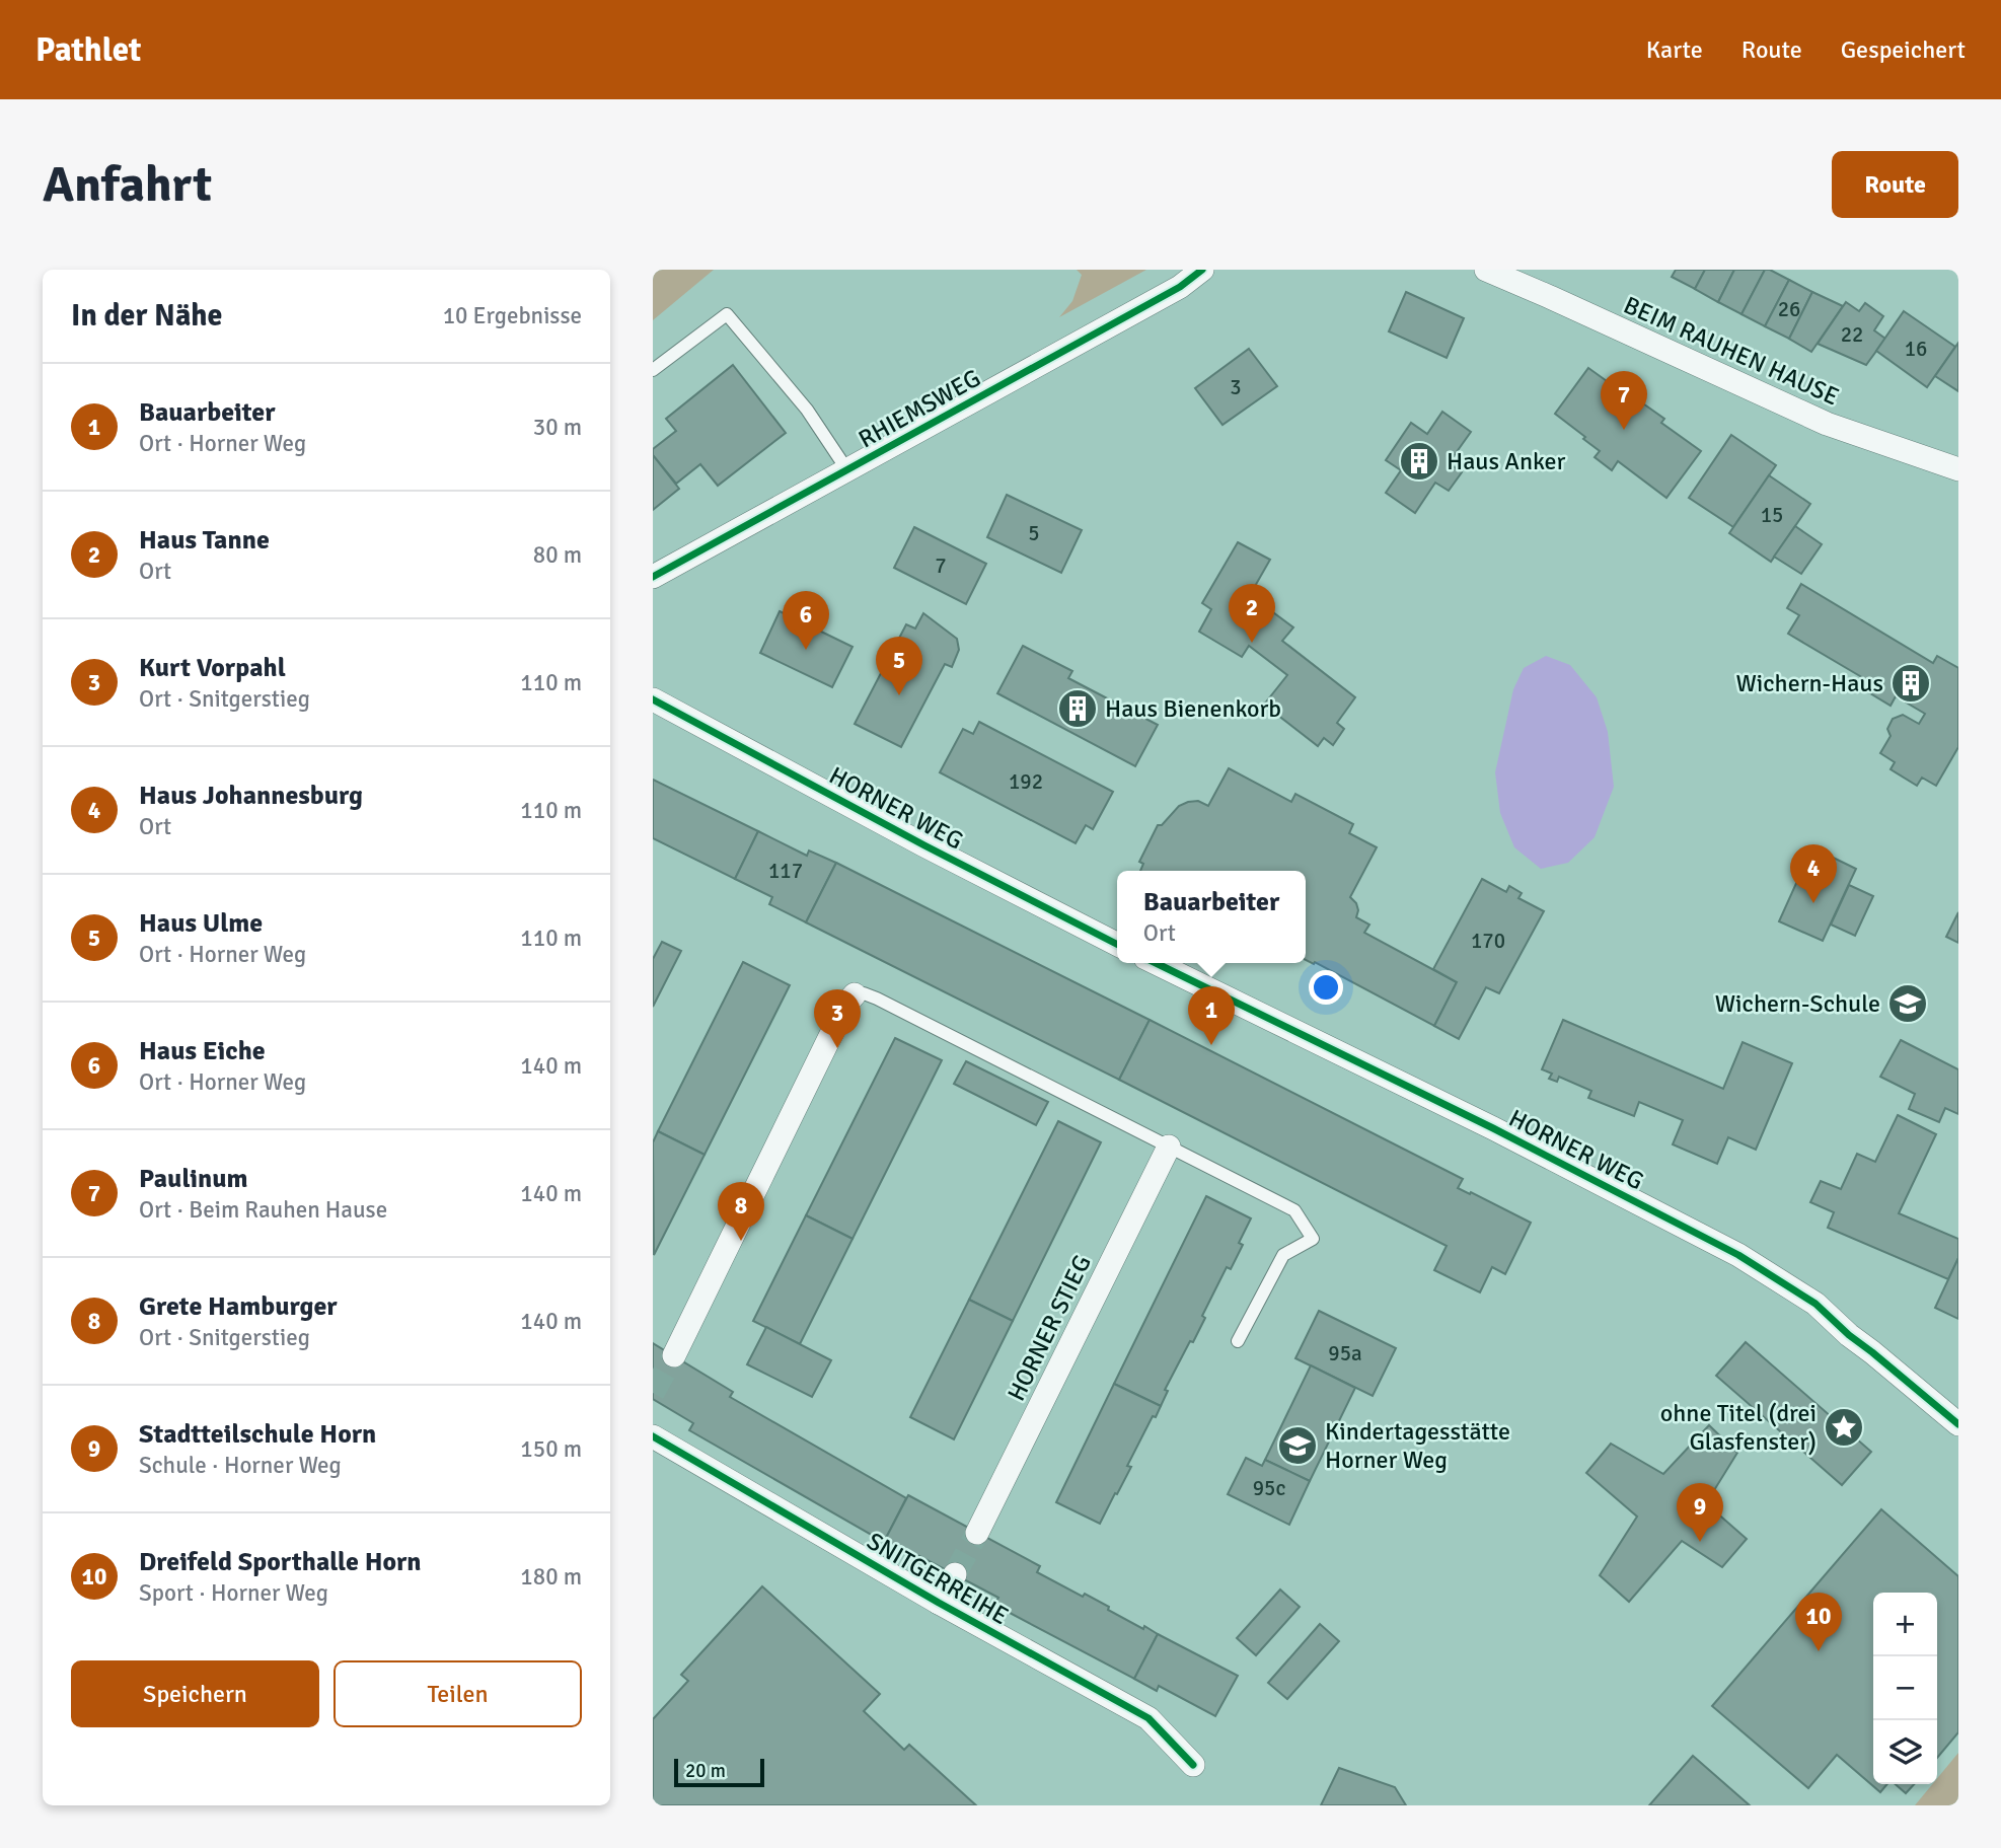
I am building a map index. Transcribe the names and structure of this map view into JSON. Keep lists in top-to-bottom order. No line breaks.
{"streets":{"street":["BEIM RAUHEN HAUSE","RHIEMSWEG","HORNER WEG","HORNER STIEG","SNITGERREIHE"]},"places":{"building":["Haus Anker","Wichern-Haus","Haus Bienenkorb"],"school or university":["Wichern-Schule","Kindertagesstätte Horner Weg"],"place":["ohne Titel (drei Glasfenster)"]},"house_numbers":["26","22","16","3","15","5","7","192","117","170","95a","95c"],"scale_bar":"20 m","page":{"header":"Pathlet","nav":["Karte","Route","Gespeichert"],"buttons":["Route",["Speichern","Teilen"]],"title":"Anfahrt","heading":["In der Nähe","10 Ergebnisse"],"list":[{"mark":"1","name":"Bauarbeiter","note":"Ort · Horner Weg","value":"30 m"},{"mark":"2","name":"Haus Tanne","note":"Ort","value":"80 m"},{"mark":"3","name":"Kurt Vorpahl","note":"Ort · Snitgerstieg","value":"110 m"},{"mark":"4","name":"Haus Johannesburg","note":"Ort","value":"110 m"},{"mark":"5","name":"Haus Ulme","note":"Ort · Horner Weg","value":"110 m"},{"mark":"6","name":"Haus Eiche","note":"Ort · Horner Weg","value":"140 m"},{"mark":"7","name":"Paulinum","note":"Ort · Beim Rauhen Hause","value":"140 m"},{"mark":"8","name":"Grete Hamburger","note":"Ort · Snitgerstieg","value":"140 m"},{"mark":"9","name":"Stadtteilschule Horn","note":"Schule · Horner Weg","value":"150 m"},{"mark":"10","name":"Dreifeld Sporthalle Horn","note":"Sport · Horner Weg","value":"180 m"}],"pins":["7","2","6","5","4","1","3","8","9","10"],"popup":["Bauarbeiter","Ort"],"map_buttons":["+","−"],"scale":"20 m"}}
